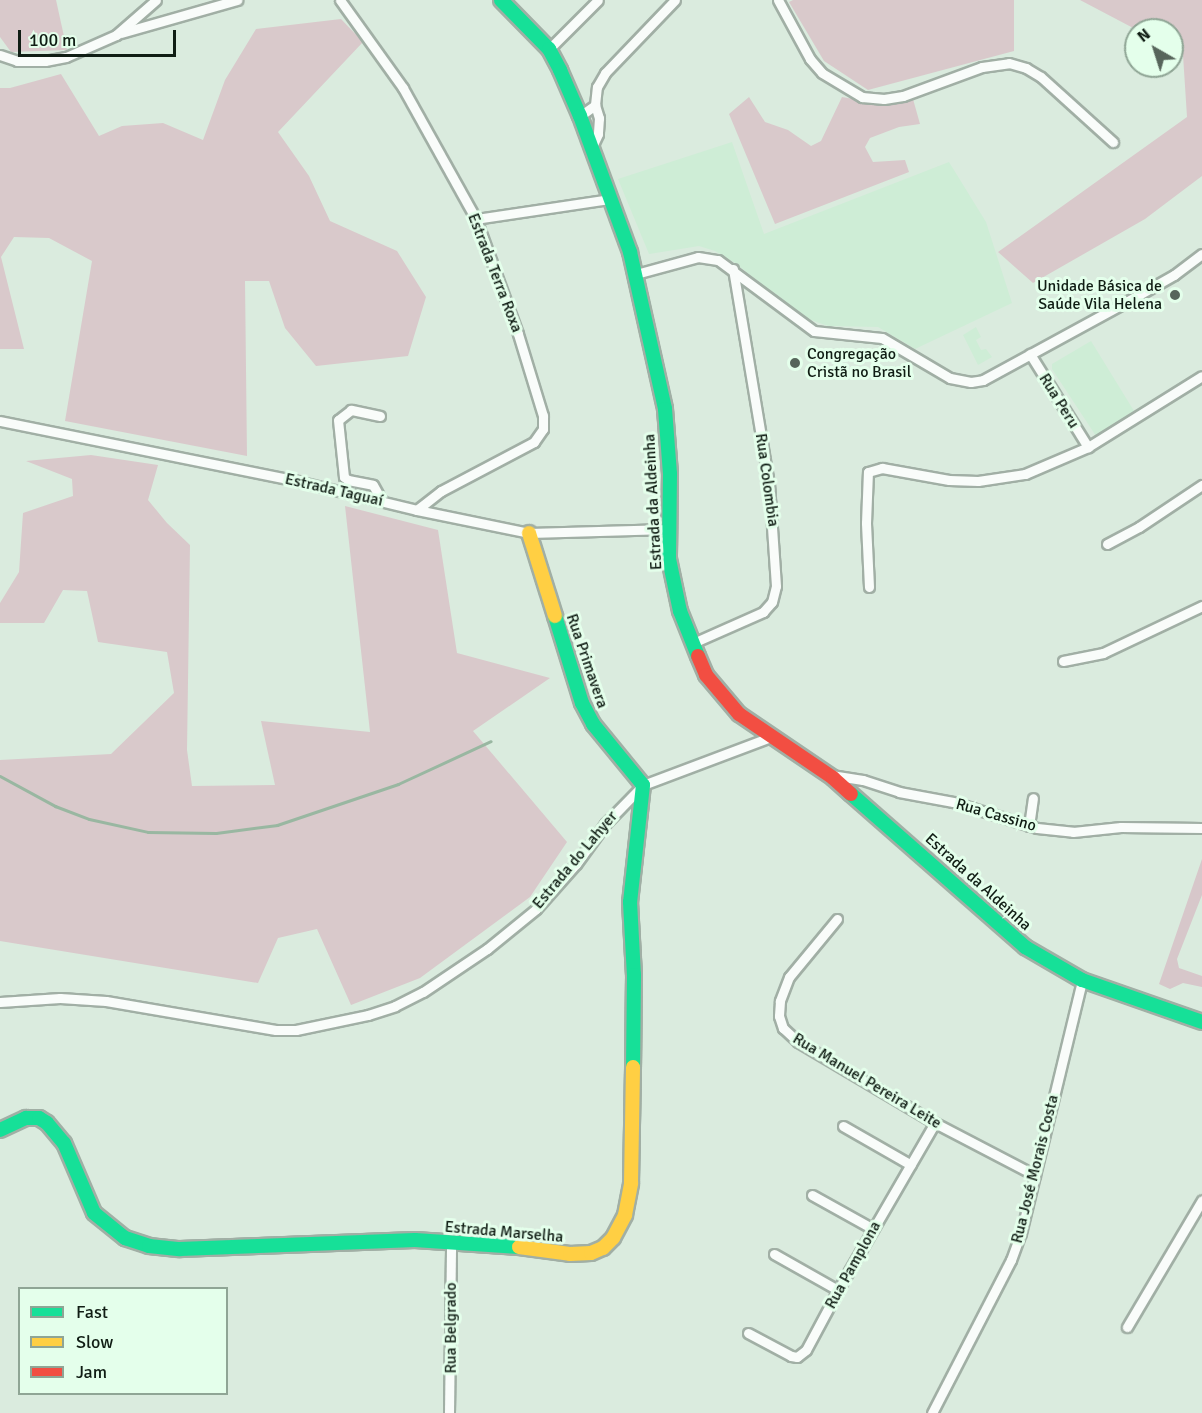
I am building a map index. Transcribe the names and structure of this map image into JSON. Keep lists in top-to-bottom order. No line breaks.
{"streets":{"street":["Estrada Terra Roxa","Rua Peru","Rua Colombia","Estrada Taguaí","Estrada da Aldeinha","Rua Primavera","Rua Cassino","Estrada do Lahyer","Rua Manuel Pereira Leite","Rua José Morais Costa","Estrada Marselha","Rua Pamplona","Rua Belgrado"]},"crossings":[["Estrada Terra Roxa","Estrada Taguaí"],["Rua Colombia","Estrada da Aldeinha"],["Estrada Taguaí","Estrada da Aldeinha"],["Estrada Taguaí","Rua Primavera"],["Estrada da Aldeinha","Rua Cassino"],["Estrada da Aldeinha","Estrada do Lahyer"],["Estrada da Aldeinha","Rua José Morais Costa"],["Rua Primavera","Estrada do Lahyer"],["Rua Primavera","Estrada Marselha"],["Estrada do Lahyer","Estrada Marselha"],["Rua Manuel Pereira Leite","Rua José Morais Costa"],["Rua Manuel Pereira Leite","Rua Pamplona"],["Estrada Marselha","Rua Belgrado"]],"places":["Unidade Básica de Saúde Vila Helena","Congregação Cristã no Brasil"],"legend":["Fast","Slow","Jam"],"scale_bar":"100 m","north":"top left"}
